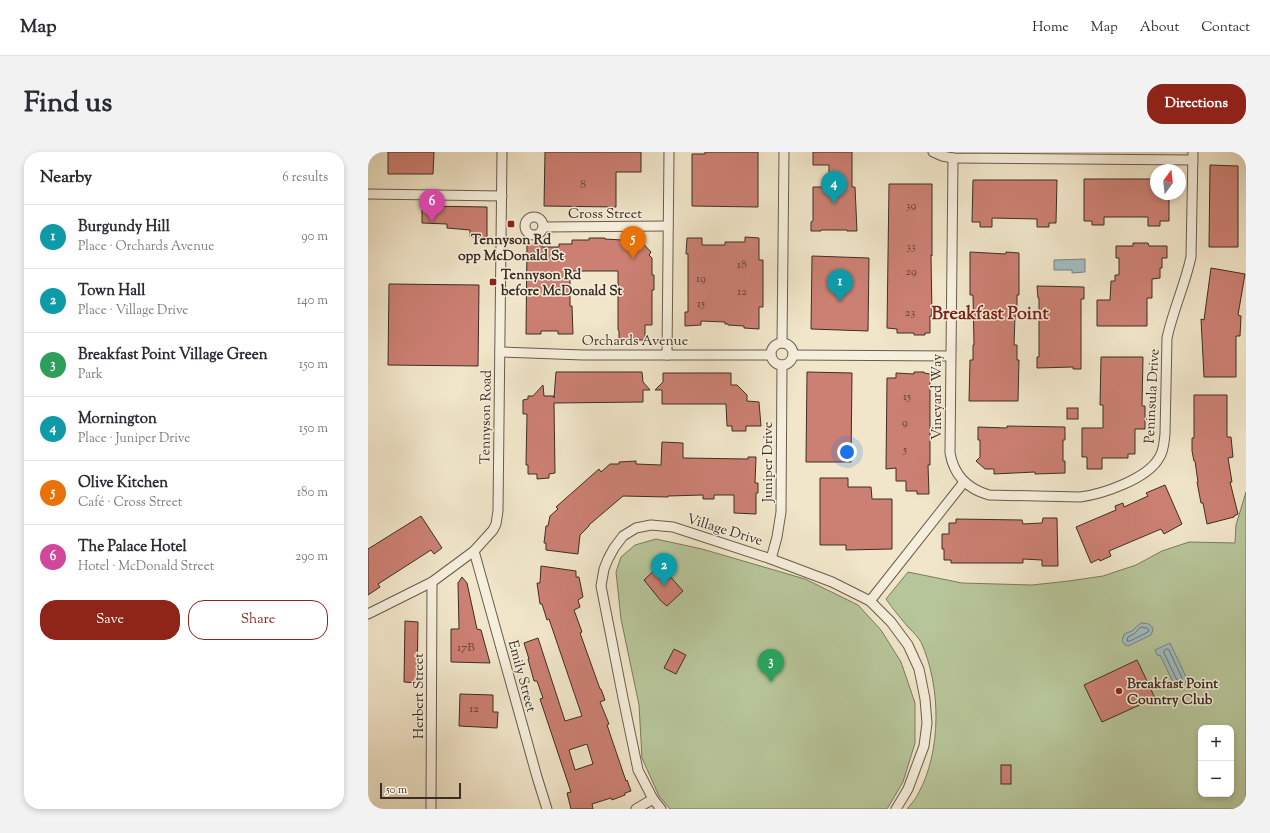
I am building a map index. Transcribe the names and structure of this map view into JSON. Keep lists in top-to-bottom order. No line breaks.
{"streets":{"street":["Cross Street","Orchards Avenue","Peninsula Drive","Vineyard Way","Tennyson Road","Juniper Drive","Village Drive","Emily Street","Herbert Street"]},"crossings":[["Orchards Avenue","Tennyson Road"],["Orchards Avenue","Juniper Drive"],["Peninsula Drive","Vineyard Way"],["Tennyson Road","Emily Street"],["Tennyson Road","Herbert Street"],["Juniper Drive","Village Drive"]],"districts":["Breakfast Point"],"places":{"transit":["Tennyson Rd opp McDonald St","Tennyson Rd before McDonald St"],"other":["Breakfast Point Country Club"]},"house_numbers":["8","39","33","18","29","19","12","15","23","15","9","5","17B","12"],"scale_bar":"50 m","north":"top","page":{"header":"Map","nav":["Home","Map","About","Contact"],"title":"Find us","buttons":["Directions",["Save","Share"]],"heading":["Nearby","6 results"],"pins":["4","6","5","1","2","3"],"list":[{"mark":"1","name":"Burgundy Hill","note":"Place · Orchards Avenue","value":"90 m"},{"mark":"2","name":"Town Hall","note":"Place · Village Drive","value":"140 m"},{"mark":"3","name":"Breakfast Point Village Green","note":"Park","value":"150 m"},{"mark":"4","name":"Mornington","note":"Place · Juniper Drive","value":"150 m"},{"mark":"5","name":"Olive Kitchen","note":"Café · Cross Street","value":"180 m"},{"mark":"6","name":"The Palace Hotel","note":"Hotel · McDonald Street","value":"290 m"}],"map_buttons":["+","−"],"scale":"50 m"}}
